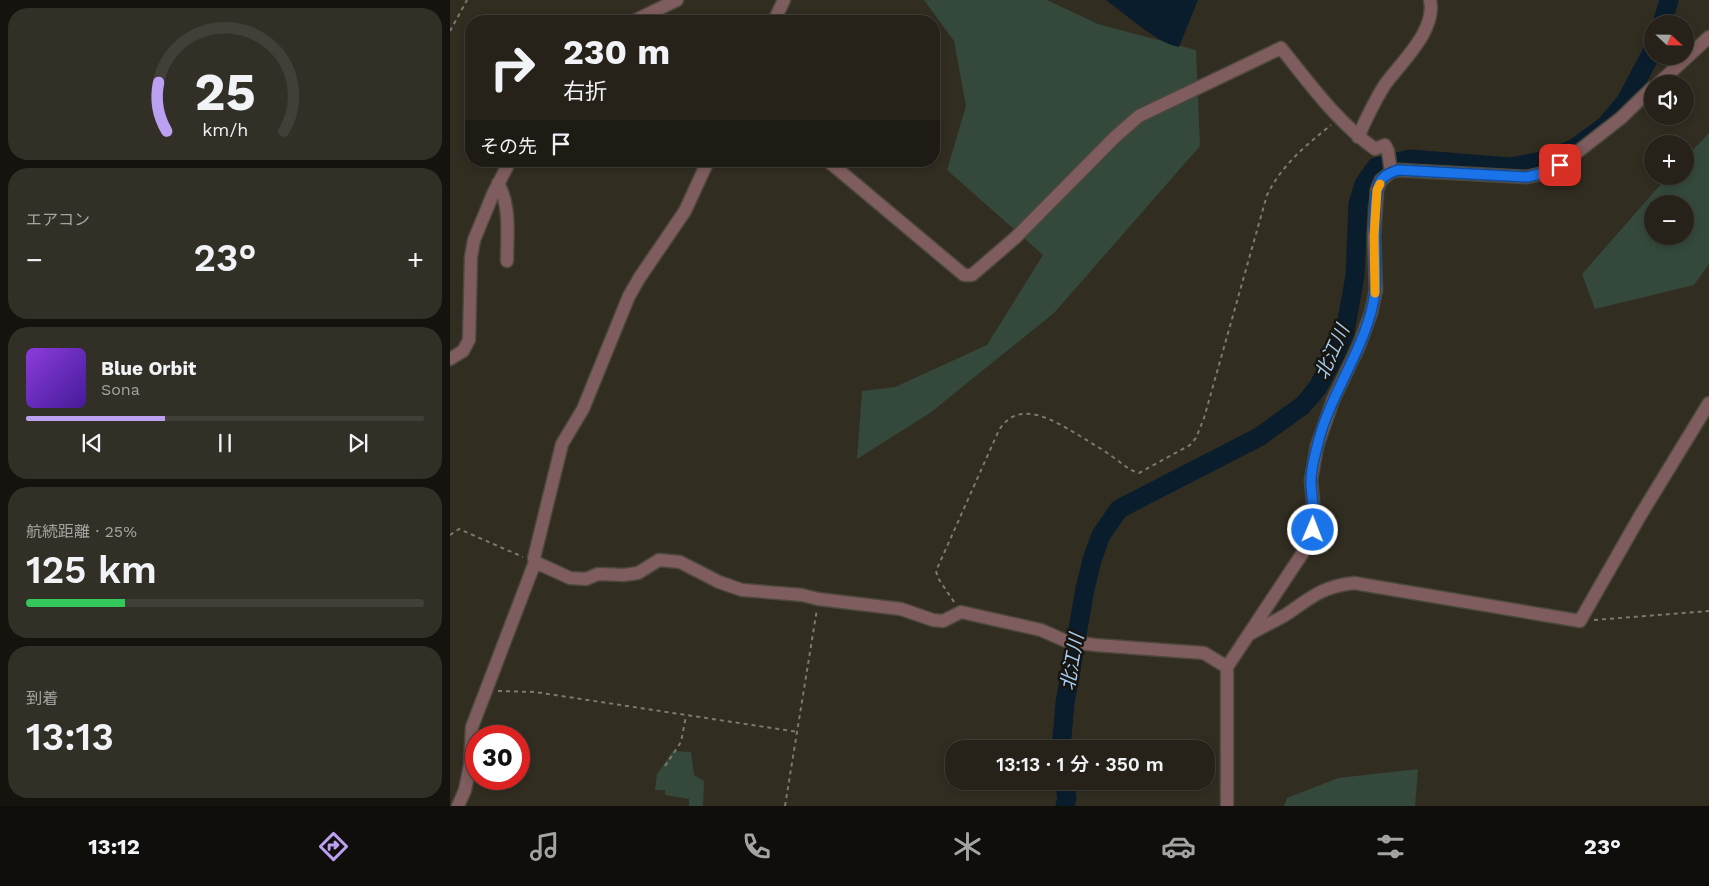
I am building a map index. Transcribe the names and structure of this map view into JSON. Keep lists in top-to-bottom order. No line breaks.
{"water":["北江川"],"north":"right","page":{"map_buttons":["+","−"],"turn":["230 m","右折"],"then":"その先","tile":["エアコン",["航続距離 · 25%","125 km"],["到着","13:13"]],"heat":["−","23°","+"],"song":["Blue Orbit","Sona"],"limit":"30","trip":"13:13 · 1 分 · 350 m","tabs":["13:12","23°"],"gauge":["25","km/h"]}}
